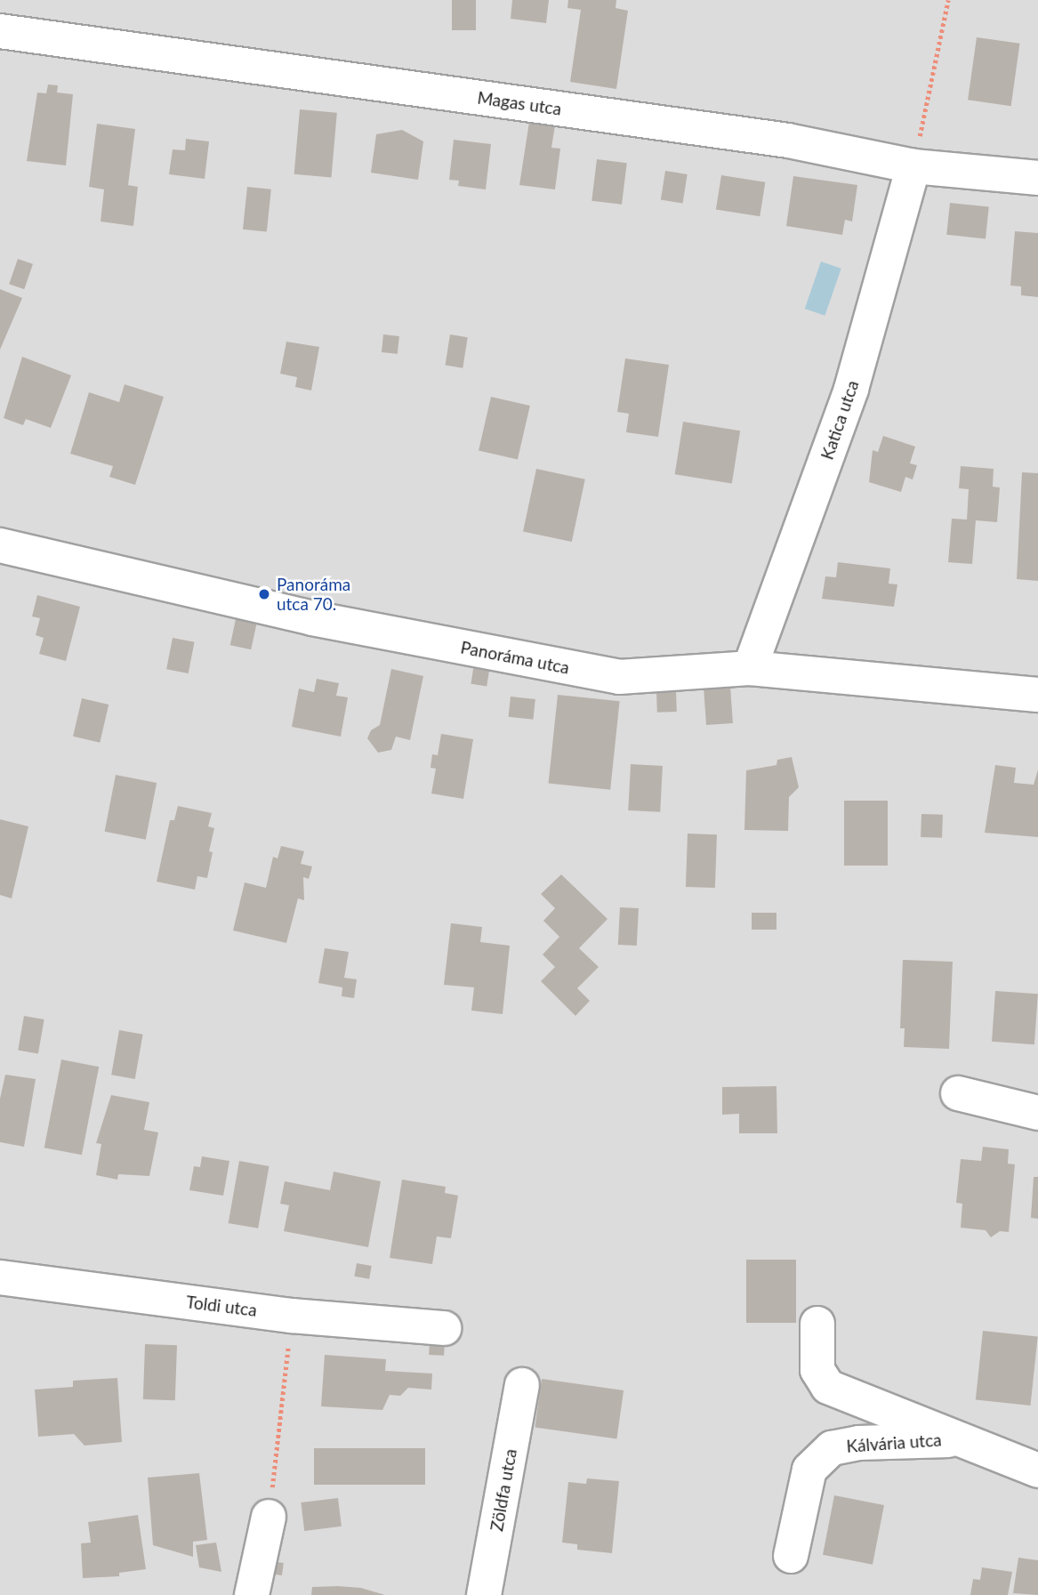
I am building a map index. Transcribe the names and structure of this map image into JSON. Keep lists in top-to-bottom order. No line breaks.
{"streets":{"street":["Magas utca","Katica utca","Panoráma utca","Toldi utca","Kálvária utca","Zöldfa utca"]},"crossings":[["Magas utca","Katica utca"],["Katica utca","Panoráma utca"]],"places":["Panoráma utca 70."]}
